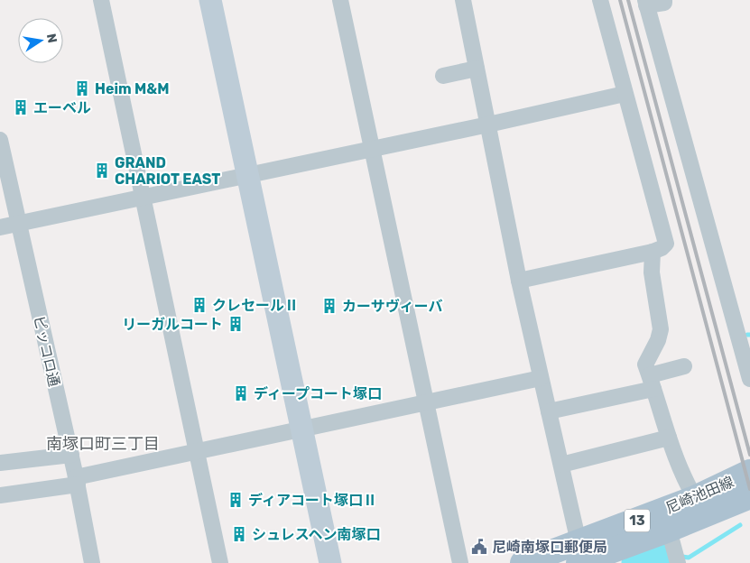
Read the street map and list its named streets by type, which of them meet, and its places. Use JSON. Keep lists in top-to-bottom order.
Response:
{
  "streets": {
    "main road": ["尼崎池田線", "13"],
    "street": ["ピッコロ通"]
  },
  "districts": ["南塚口町三丁目"],
  "places": {
    "building": [
      "Heim M&M",
      "エーベル",
      "GRAND CHARIOT EAST",
      "クレセールⅡ",
      "カーサヴィーバ",
      "リーガルコート",
      "ディープコート塚口",
      "ディアコート塚口Ⅱ",
      "シュレスヘン南塚口"
    ],
    "public building": ["尼崎南塚口郵便局"]
  },
  "north": "right"
}
